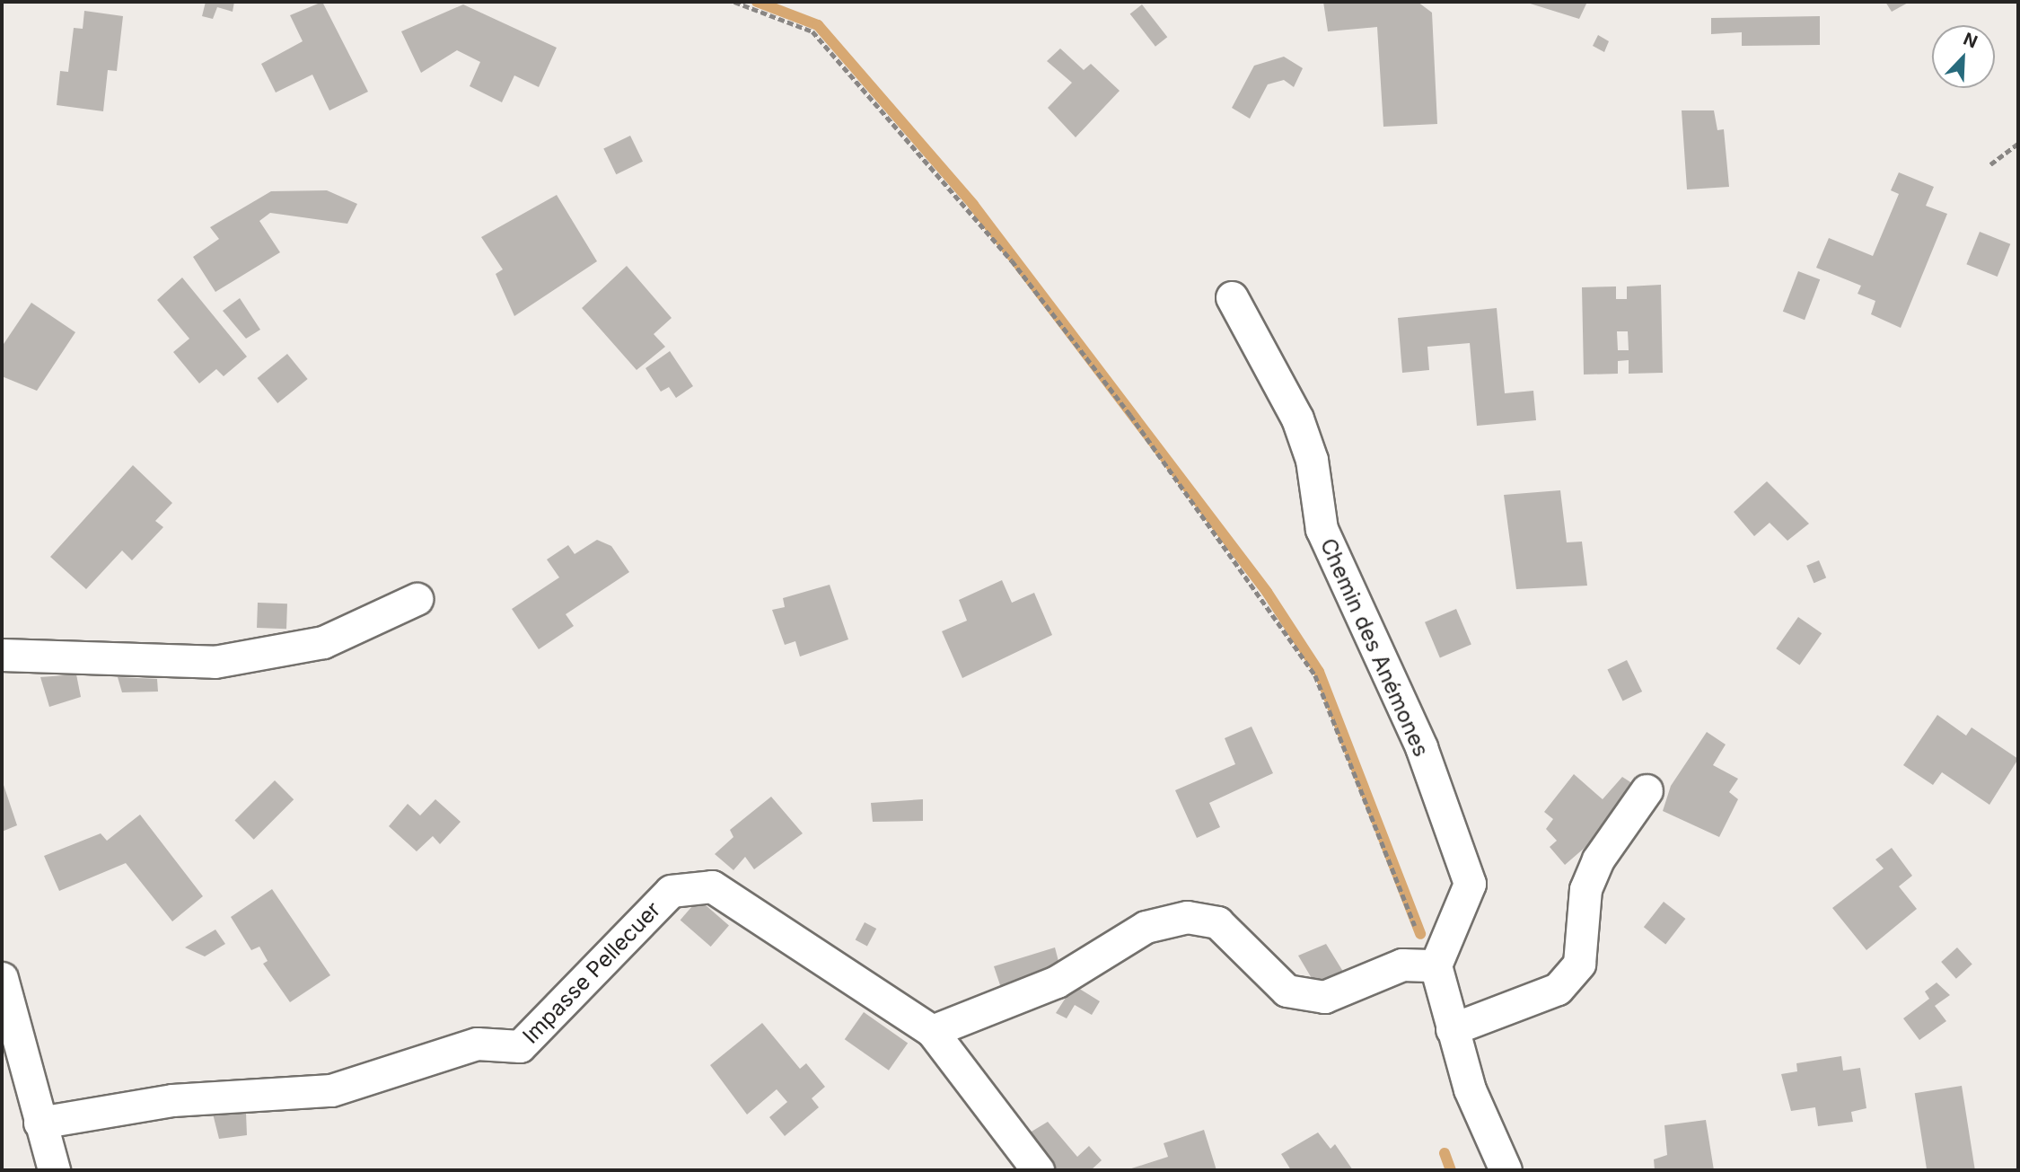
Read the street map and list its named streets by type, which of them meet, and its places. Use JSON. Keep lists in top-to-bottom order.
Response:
{
  "streets": {
    "street": ["Chemin des Anémones", "Impasse Pellecuer"]
  },
  "north": "top right"
}
